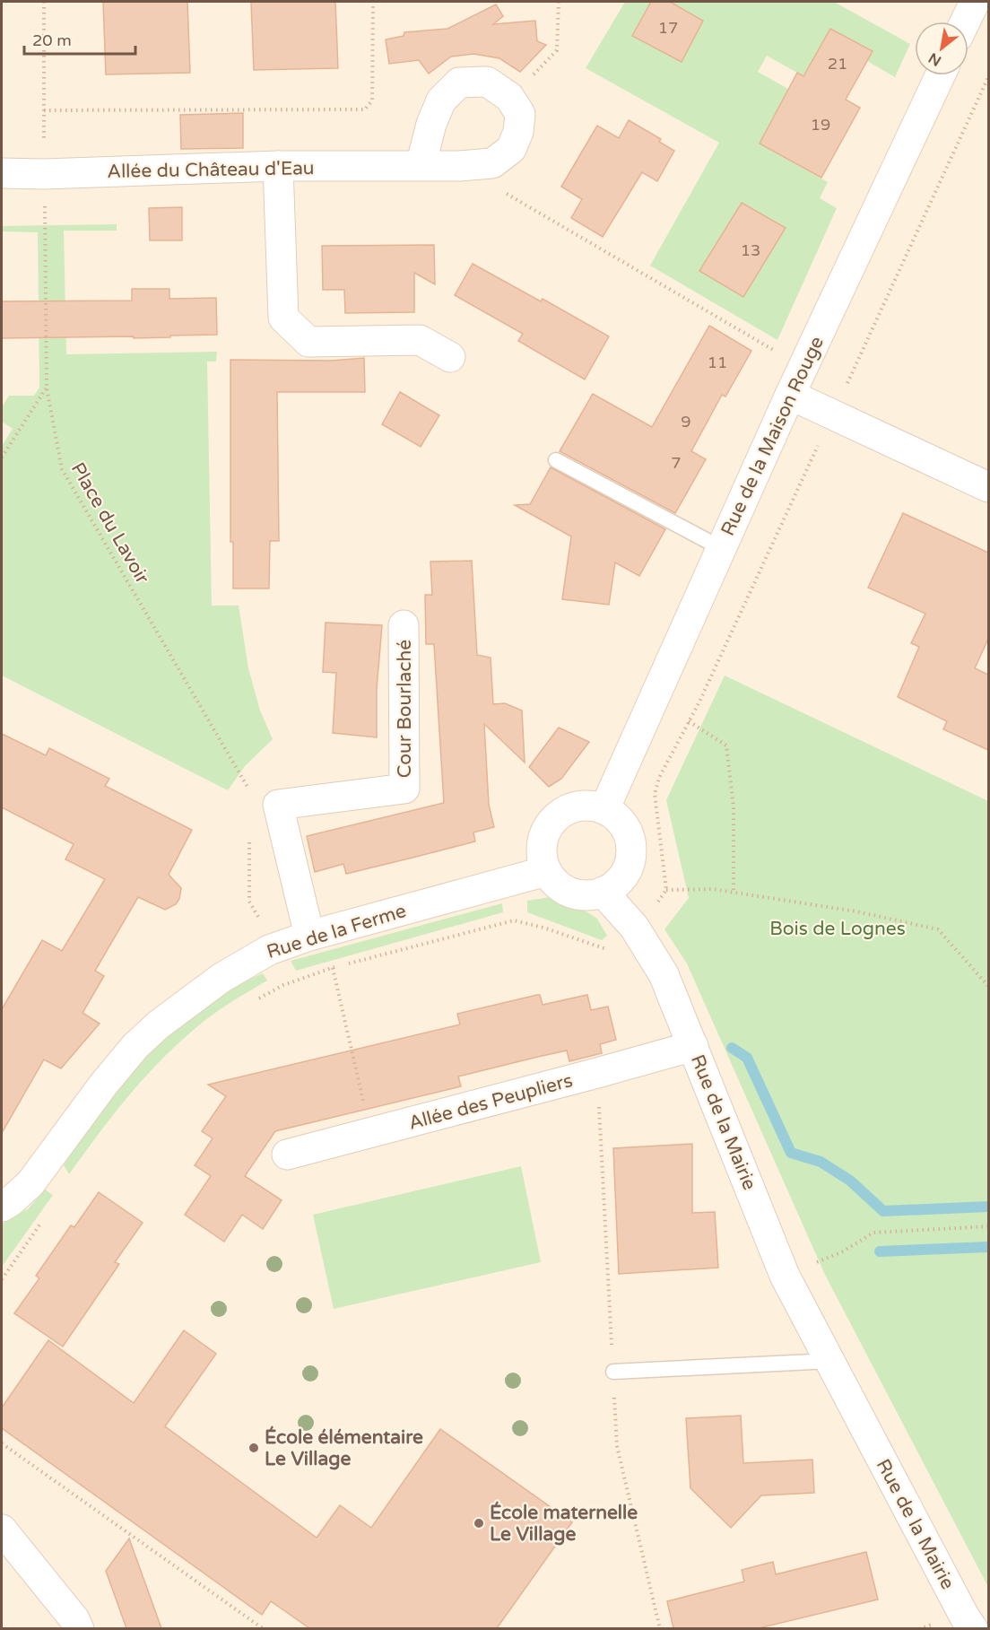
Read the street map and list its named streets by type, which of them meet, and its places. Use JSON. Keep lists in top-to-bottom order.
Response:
{
  "streets": {
    "street": [
      "Allée du Château d'Eau",
      "Rue de la Maison Rouge",
      "Cour Bourlaché",
      "Rue de la Ferme",
      "Allée des Peupliers",
      "Rue de la Mairie"
    ],
    "path": ["Place du Lavoir"]
  },
  "crossings": [
    ["Allée du Château d'Eau", "Place du Lavoir"],
    ["Rue de la Maison Rouge", "Rue de la Ferme"],
    ["Rue de la Maison Rouge", "Rue de la Mairie"],
    ["Cour Bourlaché", "Rue de la Ferme"],
    ["Rue de la Ferme", "Rue de la Mairie"],
    ["Allée des Peupliers", "Rue de la Mairie"]
  ],
  "parks": ["Bois de Lognes"],
  "places": ["École élémentaire Le Village", "École maternelle Le Village"],
  "house_numbers": [
    "17",
    "21",
    "19",
    "13",
    "11",
    "9",
    "7"
  ],
  "scale_bar": "20 m",
  "north": "bottom left"
}
